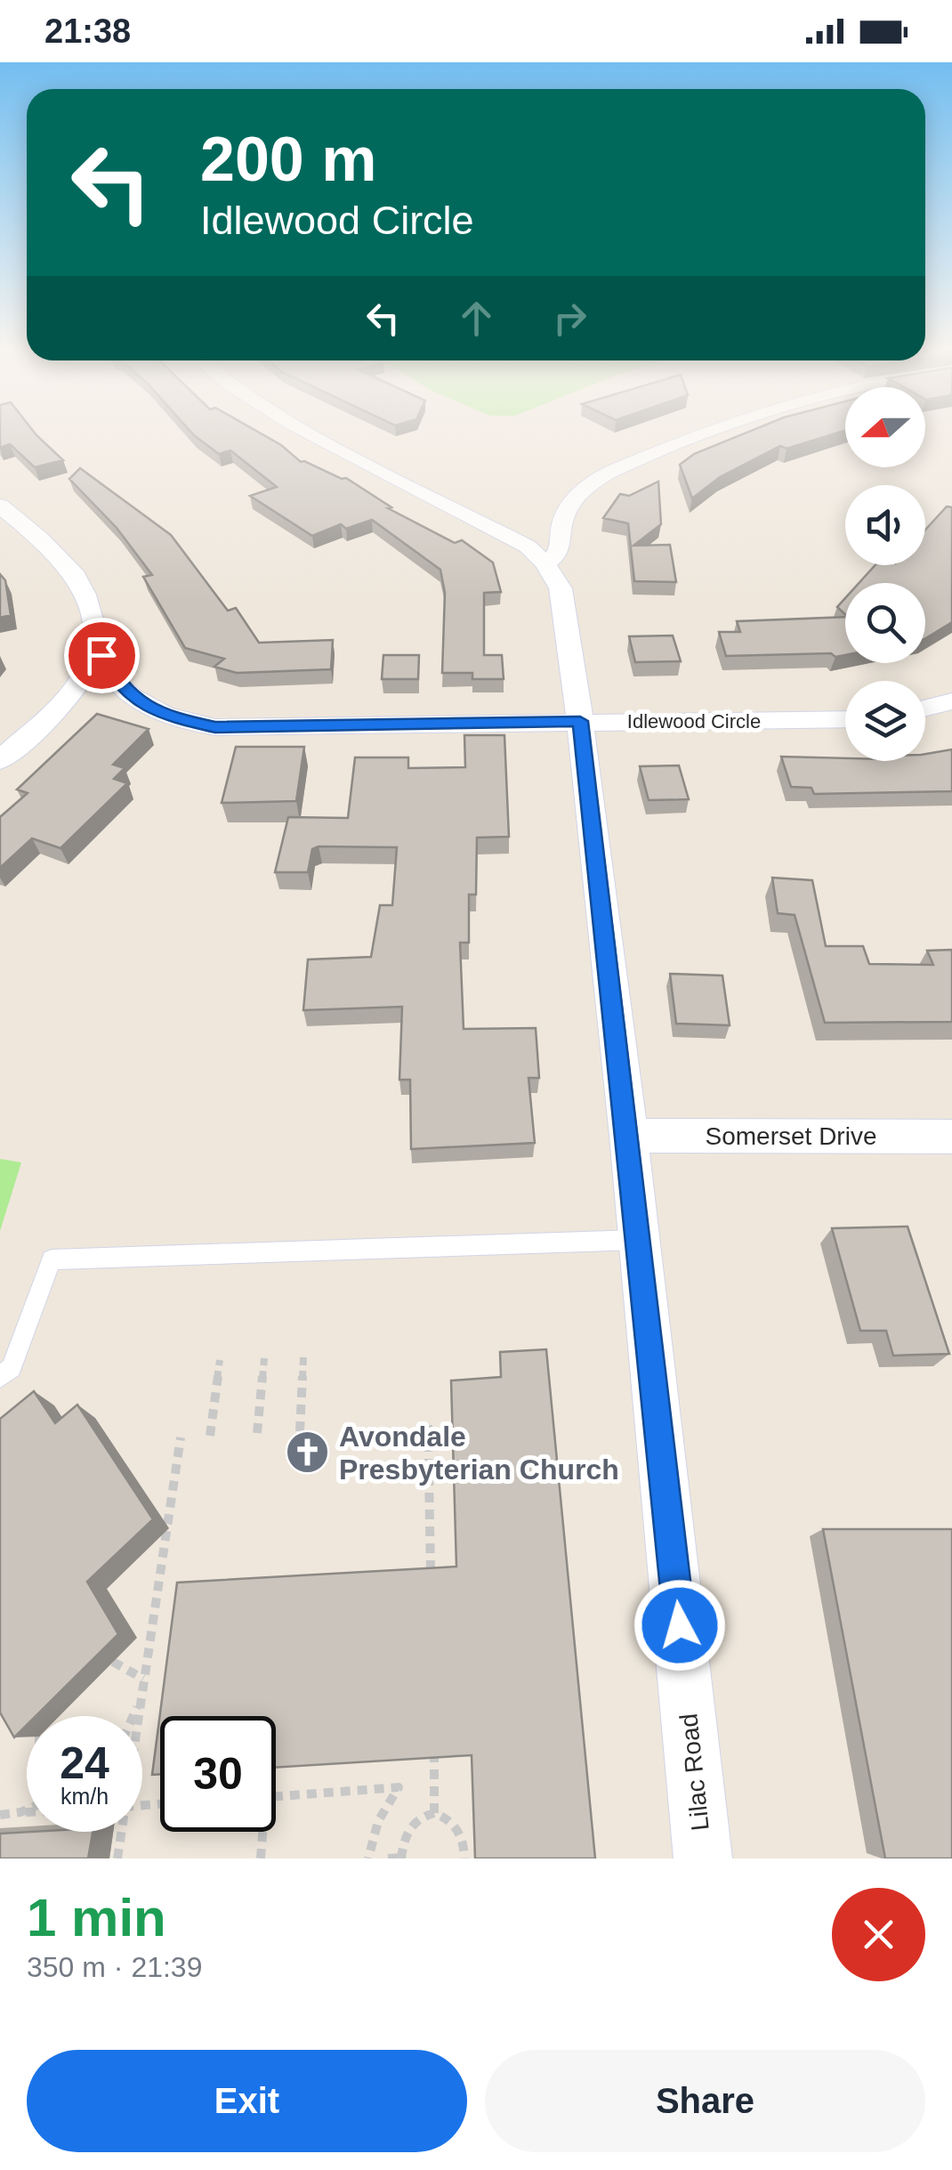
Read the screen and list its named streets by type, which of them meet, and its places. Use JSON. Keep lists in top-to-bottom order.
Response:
{
  "streets": {
    "street": ["Idlewood Circle", "Somerset Drive", "Lilac Road"]
  },
  "crossings": [
    ["Idlewood Circle", "Lilac Road"],
    ["Somerset Drive", "Lilac Road"]
  ],
  "places": {
    "church": ["Avondale Presbyterian Church"]
  },
  "north": "left",
  "page": {
    "status": "21:38",
    "turn": ["200 m", "Idlewood Circle"],
    "speed": "24 km/h",
    "limit": "30",
    "heading": ["1 min", "350 m · 21:39"],
    "buttons": ["Exit", "Share"]
  }
}
